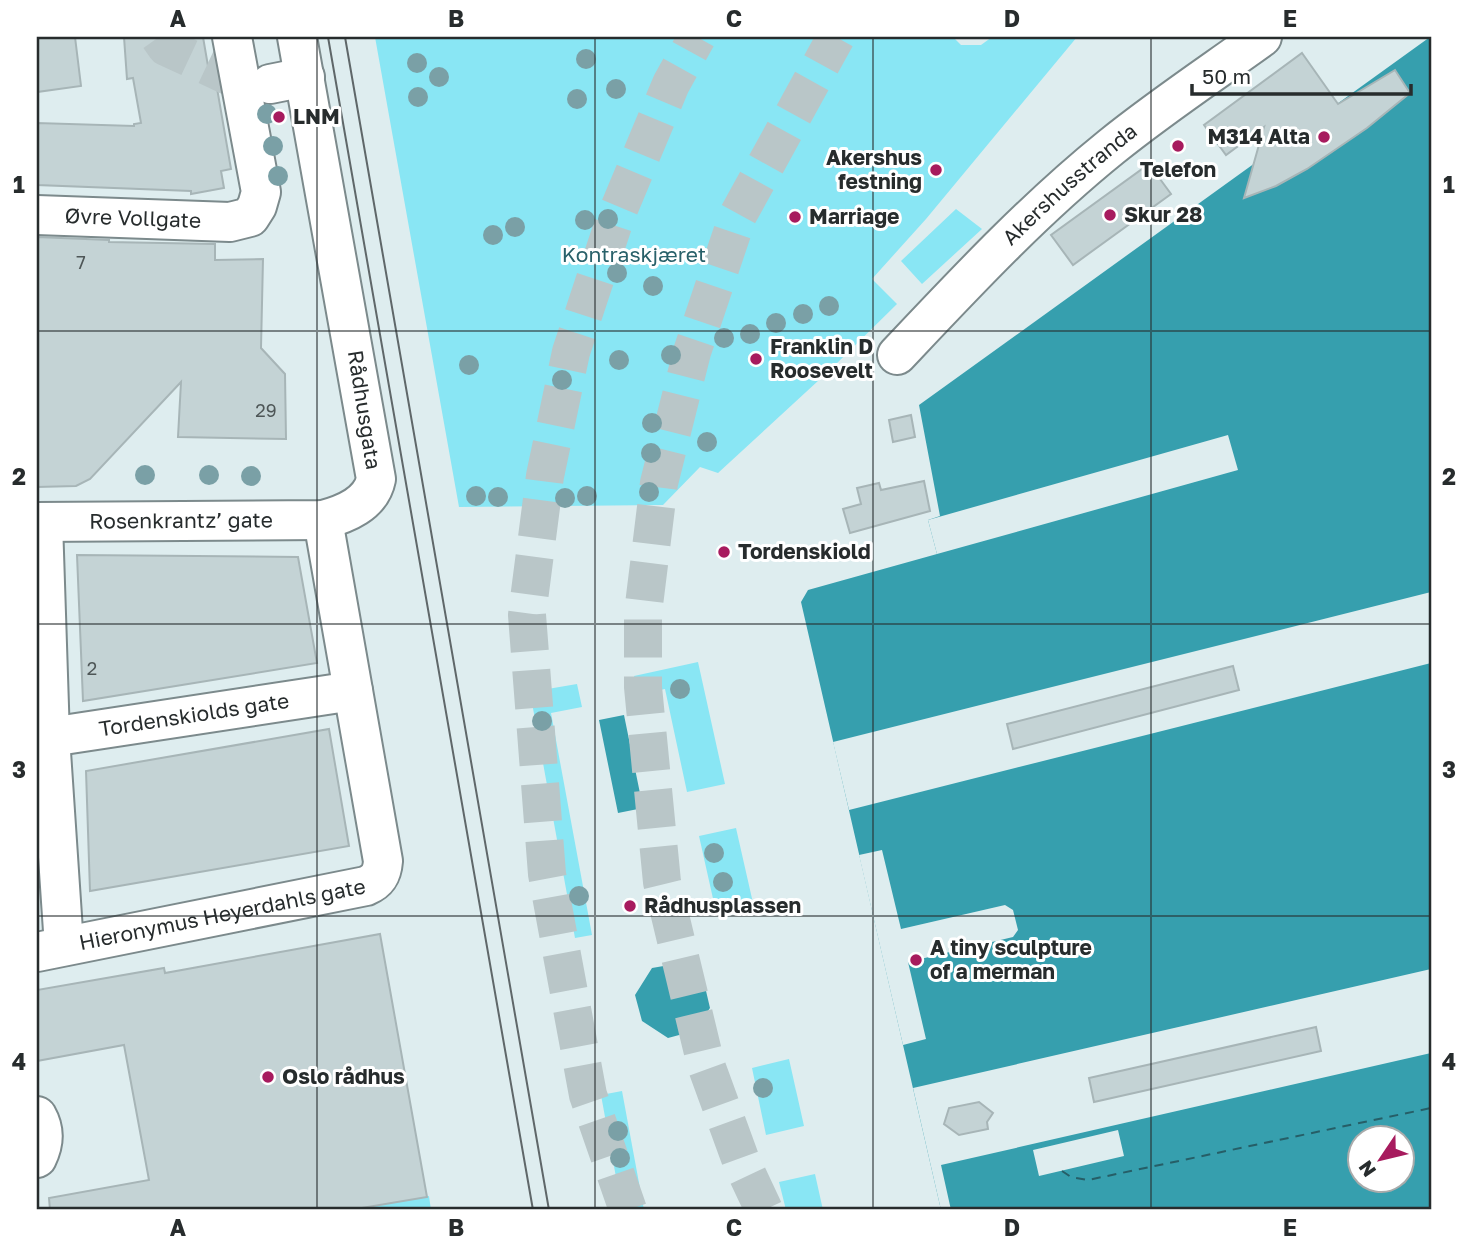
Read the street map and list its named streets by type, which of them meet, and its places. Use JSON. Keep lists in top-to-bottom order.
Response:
{
  "streets": {
    "street": [
      "Akershusstranda",
      "Øvre Vollgate",
      "Rådhusgata",
      "Rosenkrantz’ gate",
      "Tordenskiolds gate",
      "Hieronymus Heyerdahls gate"
    ]
  },
  "crossings": [
    ["Rådhusgata", "Rosenkrantz’ gate"],
    ["Tordenskiolds gate", "Hieronymus Heyerdahls gate"]
  ],
  "parks": ["Kontraskjæret"],
  "places": [
    "LNM",
    "M314 Alta",
    "Telefon",
    "Akershus festning",
    "Skur 28",
    "Marriage",
    "Franklin D Roosevelt",
    "Tordenskiold",
    "Rådhusplassen",
    "A tiny sculpture of a merman",
    "Oslo rådhus"
  ],
  "house_numbers": ["7", "29", "2"],
  "scale_bar": "50 m",
  "north": "bottom left",
  "grid": {
    "columns": [
      "A",
      "B",
      "C",
      "D",
      "E"
    ],
    "rows": [
      "1",
      "2",
      "3",
      "4"
    ]
  }
}
